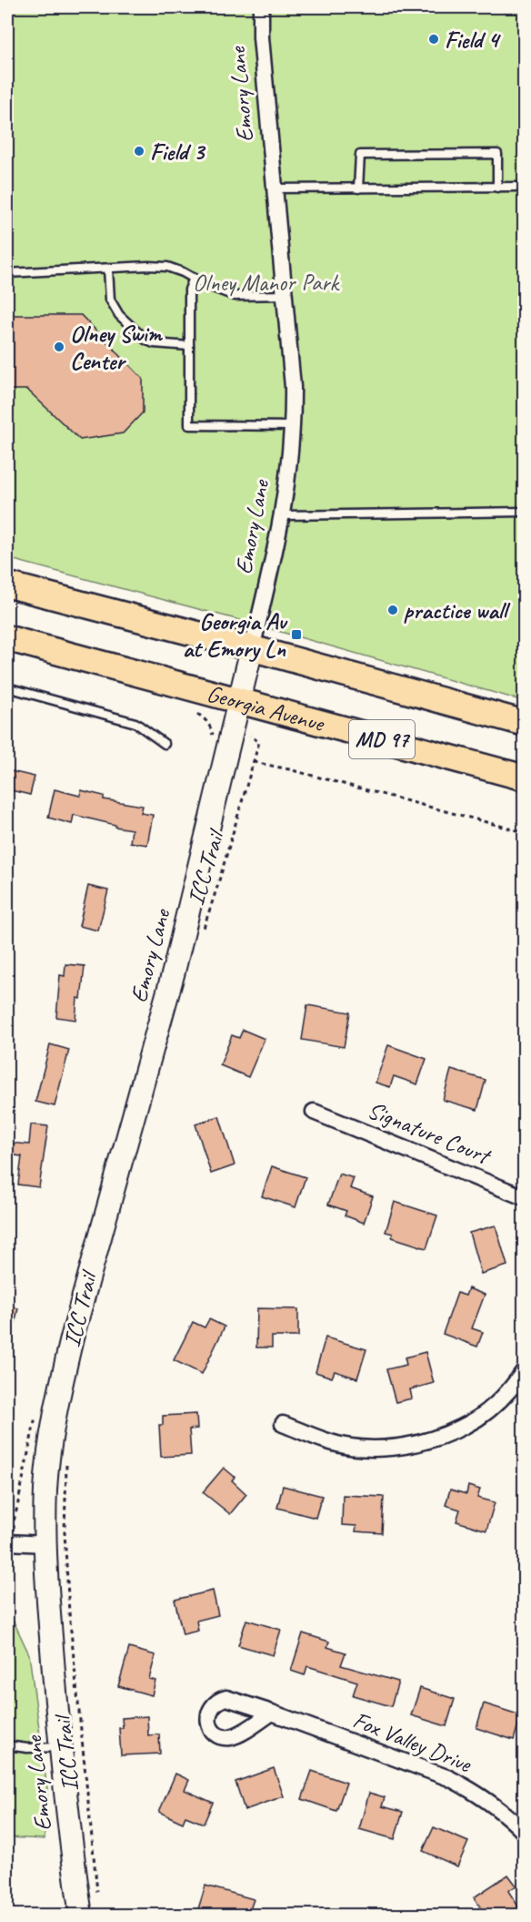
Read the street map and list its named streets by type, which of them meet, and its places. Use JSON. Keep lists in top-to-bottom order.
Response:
{
  "streets": {
    "main road": ["Georgia Avenue", "MD 97"],
    "street": ["Emory Lane", "Signature Court", "Fox Valley Drive"],
    "path": ["ICC Trail"]
  },
  "crossings": [
    ["Emory Lane", "Georgia Avenue"],
    ["Emory Lane", "MD 97"]
  ],
  "parks": ["Olney Manor Park"],
  "places": {
    "other": [
      "Field 4",
      "Field 3",
      "Olney Swim Center",
      "practice wall"
    ],
    "transit": ["Georgia Av at Emory Ln"]
  }
}
